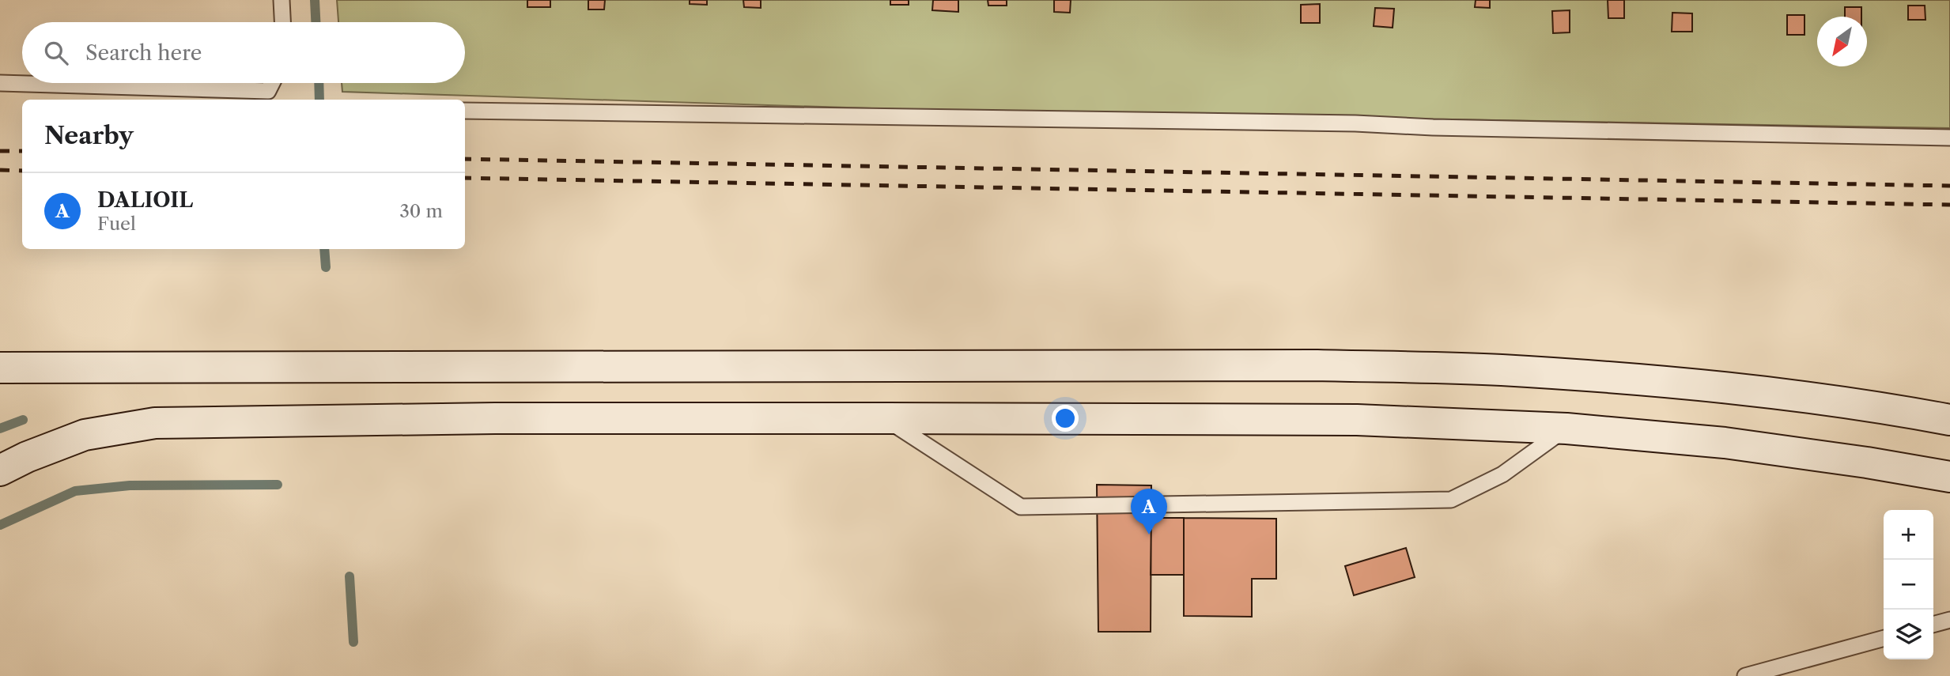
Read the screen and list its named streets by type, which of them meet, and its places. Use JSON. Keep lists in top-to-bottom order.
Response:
{
  "north": "bottom left",
  "page": {
    "search": "Search here",
    "heading": "Nearby",
    "list": [
      {
        "mark": "A",
        "name": "DALIOIL",
        "note": "Fuel",
        "value": "30 m"
      }
    ],
    "pins": "A",
    "map_buttons": ["+", "−"]
  }
}
